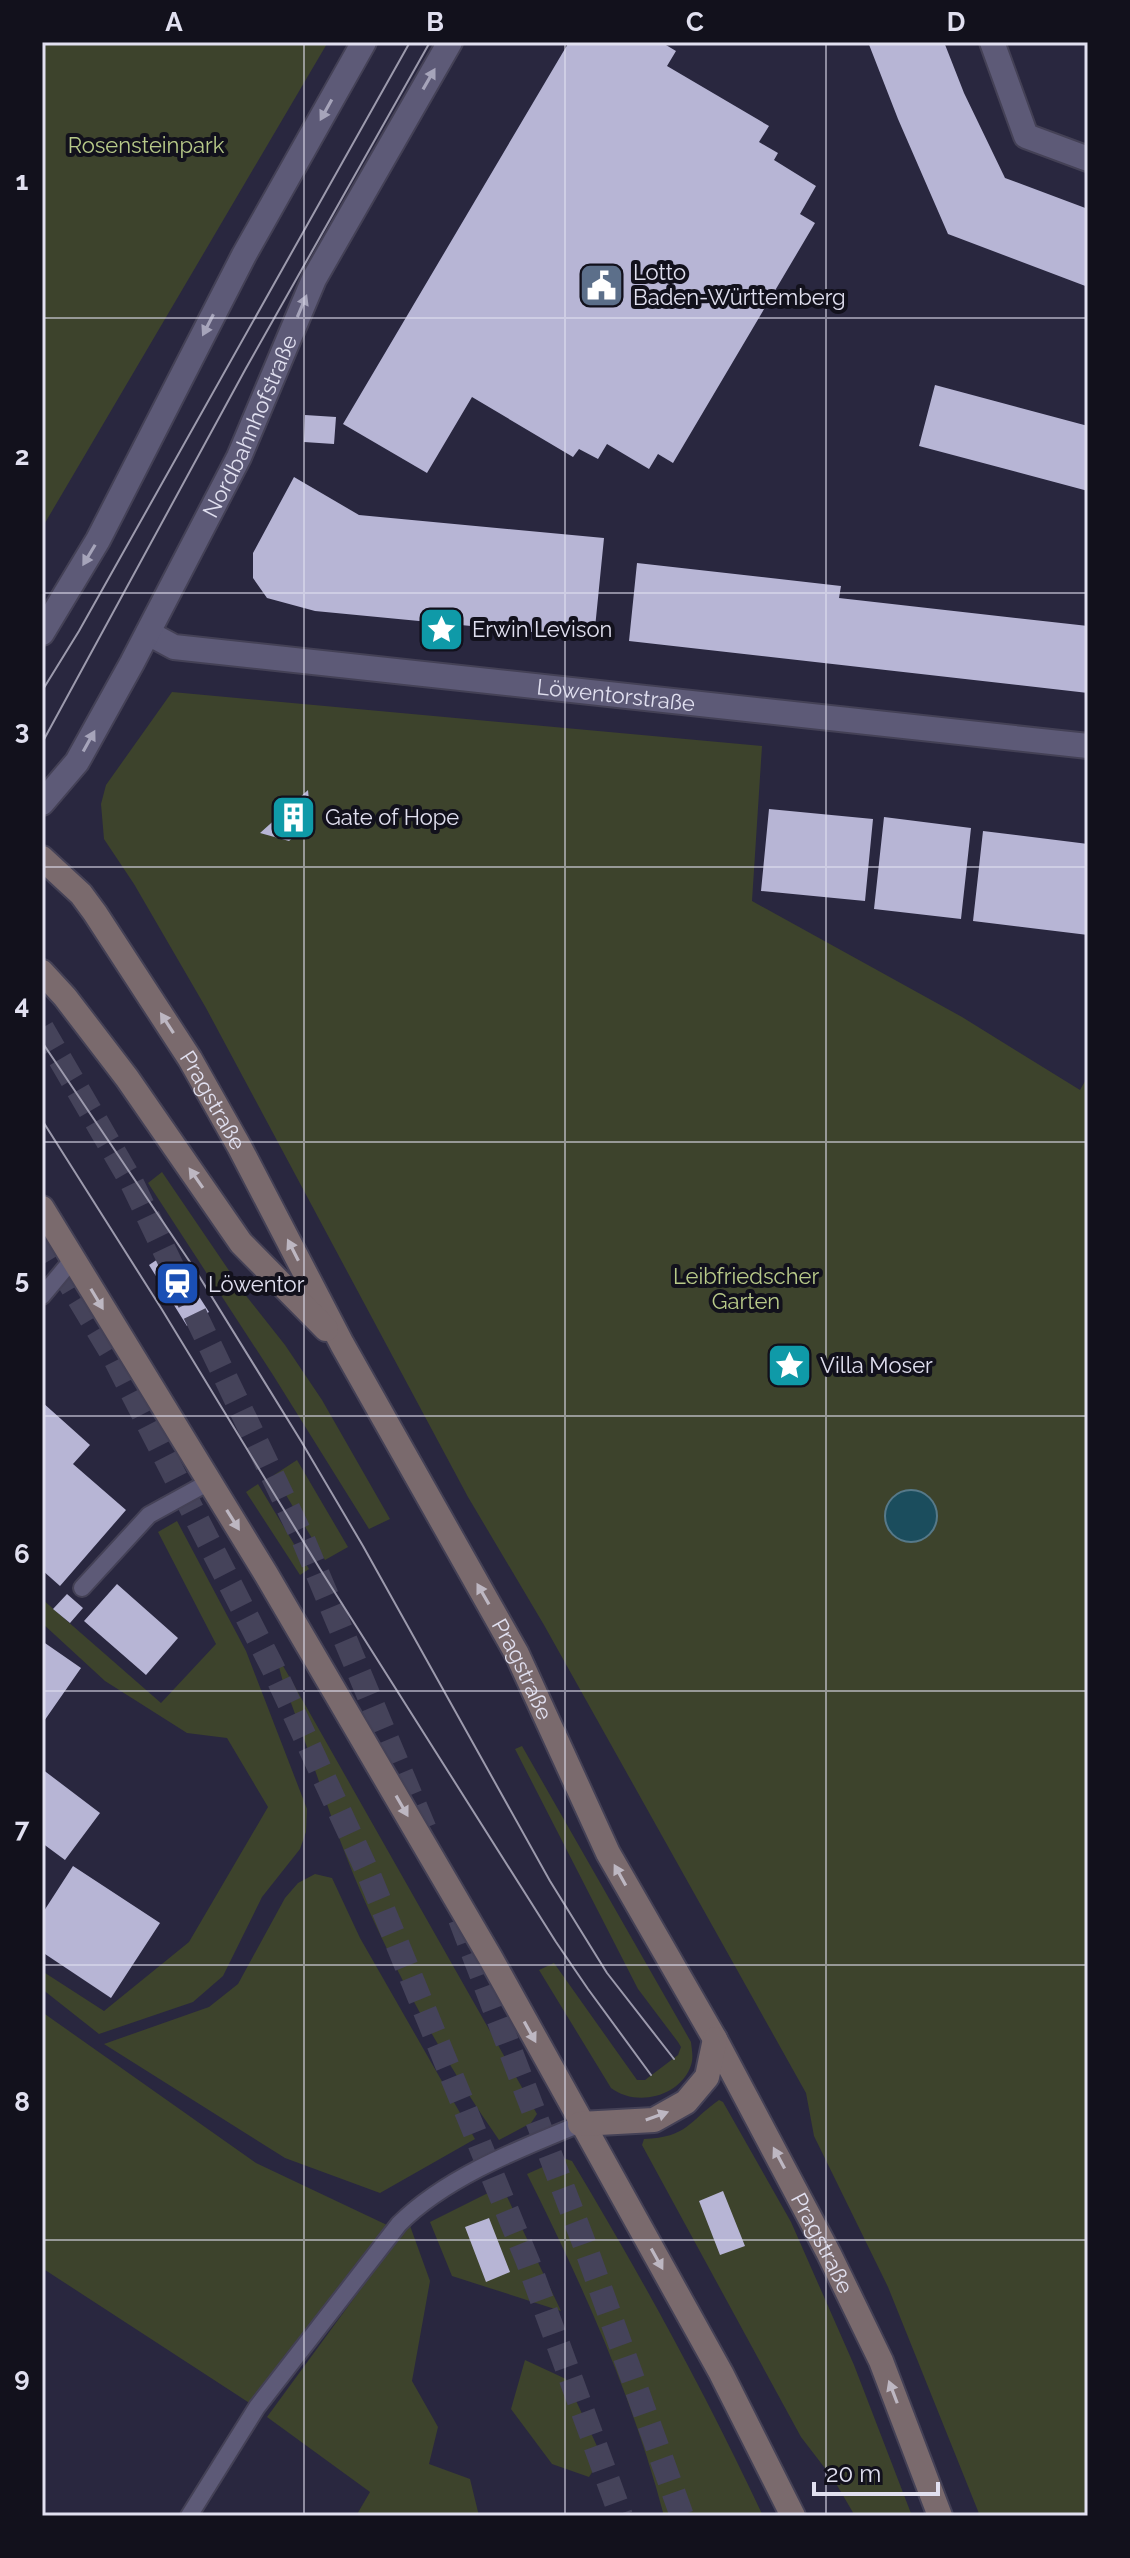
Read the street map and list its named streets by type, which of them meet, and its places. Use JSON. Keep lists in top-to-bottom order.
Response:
{
  "streets": {
    "main road": ["Pragstraße"],
    "street": ["Nordbahnhofstraße", "Löwentorstraße"]
  },
  "crossings": [
    ["Nordbahnhofstraße", "Löwentorstraße"]
  ],
  "parks": ["Rosensteinpark", "Leibfriedscher Garten"],
  "places": {
    "public building": ["Lotto Baden-Württemberg"],
    "place": ["Erwin Levison", "Villa Moser"],
    "building": ["Gate of Hope"],
    "station": ["Löwentor"]
  },
  "scale_bar": "20 m",
  "grid": {
    "columns": [
      "A",
      "B",
      "C",
      "D"
    ],
    "rows": [
      "1",
      "2",
      "3",
      "4",
      "5",
      "6",
      "7",
      "8",
      "9"
    ]
  }
}
